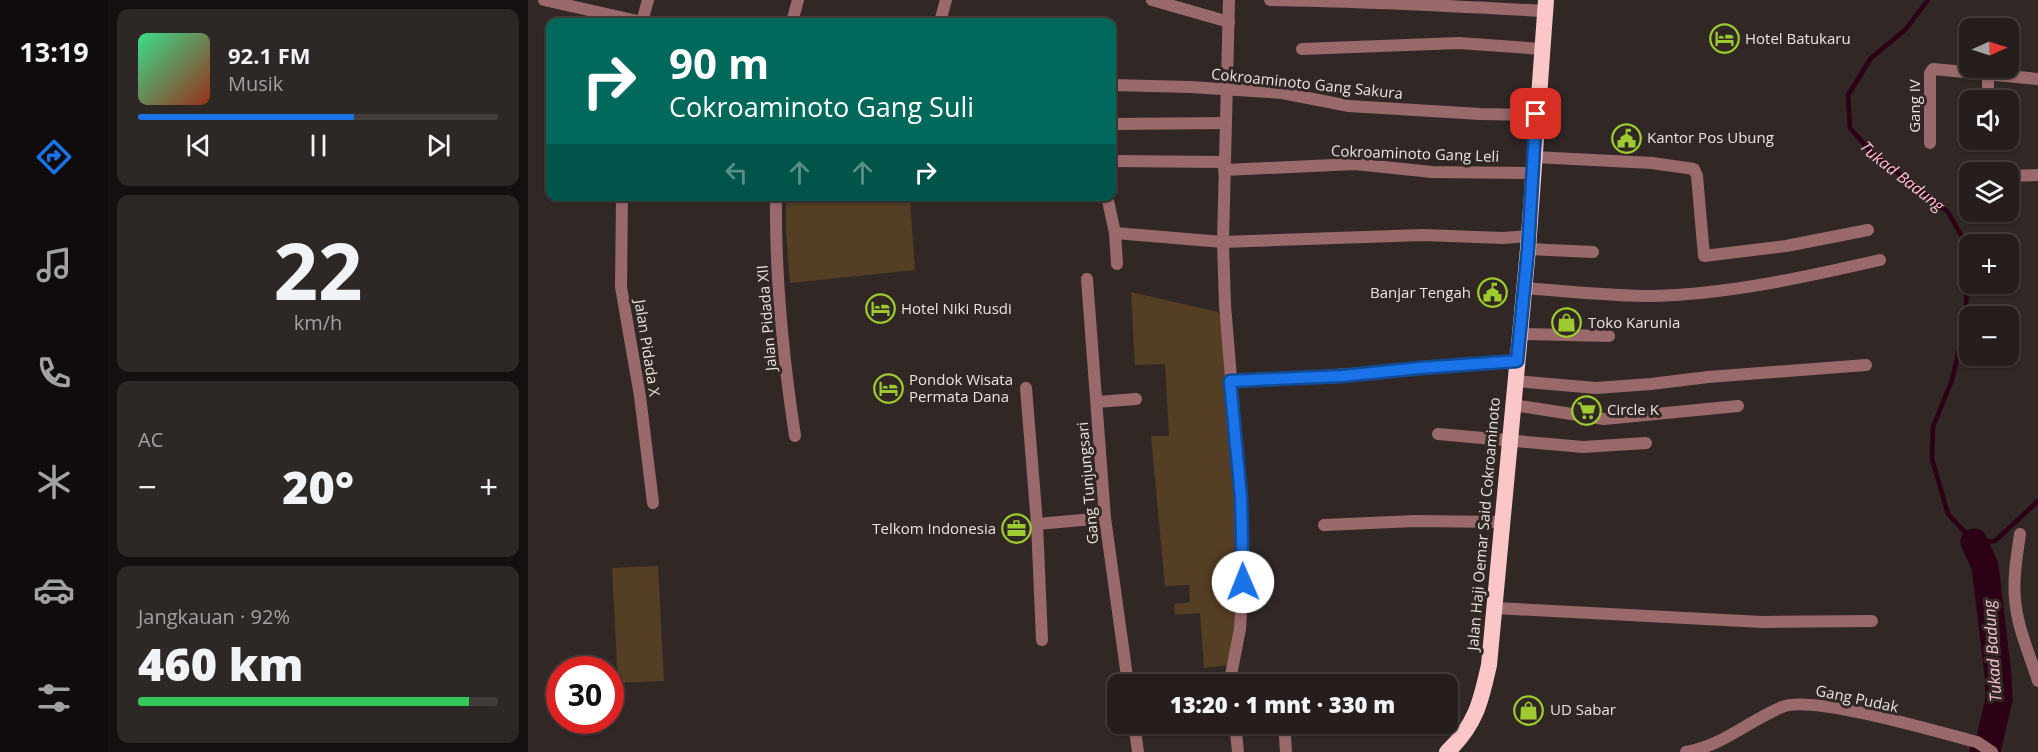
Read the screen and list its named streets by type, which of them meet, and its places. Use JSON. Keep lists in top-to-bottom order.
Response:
{
  "streets": {
    "highway": ["Jalan Haji Oemar Said Cokroaminoto"],
    "street": [
      "Cokroaminoto Gang Sakura",
      "Gang IV",
      "Cokroaminoto Gang Leli",
      "Jalan Pidada XII",
      "Jalan Pidada X",
      "Gang Tunjungsari",
      "Gang Pudak"
    ]
  },
  "crossings": [
    ["Cokroaminoto Gang Sakura", "Jalan Haji Oemar Said Cokroaminoto"],
    ["Cokroaminoto Gang Leli", "Jalan Haji Oemar Said Cokroaminoto"]
  ],
  "water": ["Tukad Badung"],
  "places": {
    "hotel": ["Hotel Batukaru", "Hotel Niki Rusdi", "Pondok Wisata Permata Dana"],
    "public building": ["Kantor Pos Ubung", "Banjar Tengah"],
    "shop": ["Toko Karunia", "UD Sabar"],
    "supermarket": ["Circle K"],
    "office": ["Telkom Indonesia"]
  },
  "north": "right",
  "page": {
    "tabs": "13:19",
    "map_buttons": ["+", "−"],
    "turn": ["90 m", "Cokroaminoto Gang Suli"],
    "song": ["92.1 FM", "Musik"],
    "tile": [
      ["22", "km/h"],
      "AC",
      ["Jangkauan · 92%", "460 km"]
    ],
    "heat": ["−", "20°", "+"],
    "limit": "30",
    "trip": "13:20 · 1 mnt · 330 m"
  }
}
